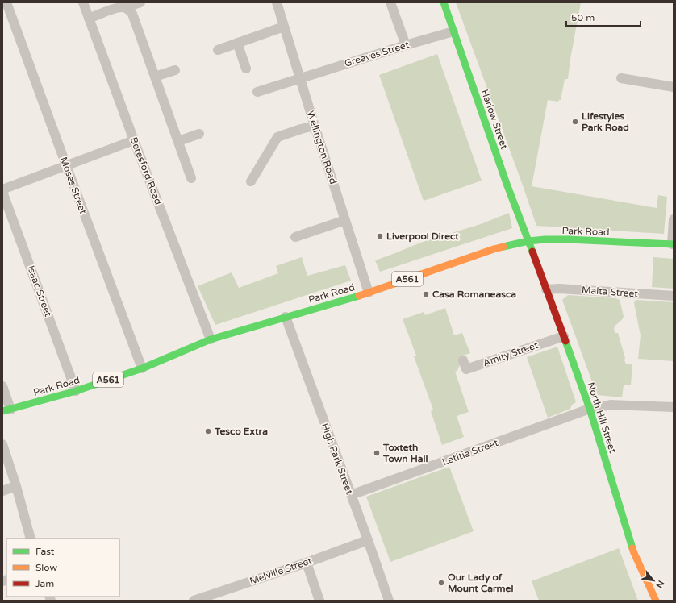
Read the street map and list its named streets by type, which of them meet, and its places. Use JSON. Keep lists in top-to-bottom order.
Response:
{
  "streets": {
    "main road": [
      "Harlow Street",
      "Park Road",
      "A561",
      "North Hill Street"
    ],
    "street": [
      "Greaves Street",
      "Wellington Road",
      "Beresford Road",
      "Moses Street",
      "Isaac Street",
      "Malta Street",
      "Amity Street",
      "Letitia Street",
      "High Park Street",
      "Melville Street"
    ]
  },
  "crossings": [
    ["Greaves Street", "Harlow Street"],
    ["Greaves Street", "Wellington Road"],
    ["Harlow Street", "Park Road"],
    ["Harlow Street", "North Hill Street"],
    ["Wellington Road", "Park Road"],
    ["Beresford Road", "Park Road"],
    ["Moses Street", "Park Road"],
    ["Park Road", "Isaac Street"],
    ["Park Road", "North Hill Street"],
    ["Park Road", "High Park Street"],
    ["Malta Street", "North Hill Street"],
    ["Amity Street", "North Hill Street"],
    ["North Hill Street", "Letitia Street"],
    ["Letitia Street", "High Park Street"],
    ["High Park Street", "Melville Street"]
  ],
  "places": [
    "Lifestyles Park Road",
    "Liverpool Direct",
    "Casa Romaneasca",
    "Tesco Extra",
    "Toxteth Town Hall",
    "Our Lady of Mount Carmel"
  ],
  "legend": ["Fast", "Slow", "Jam"],
  "scale_bar": "50 m",
  "north": "bottom right"
}
